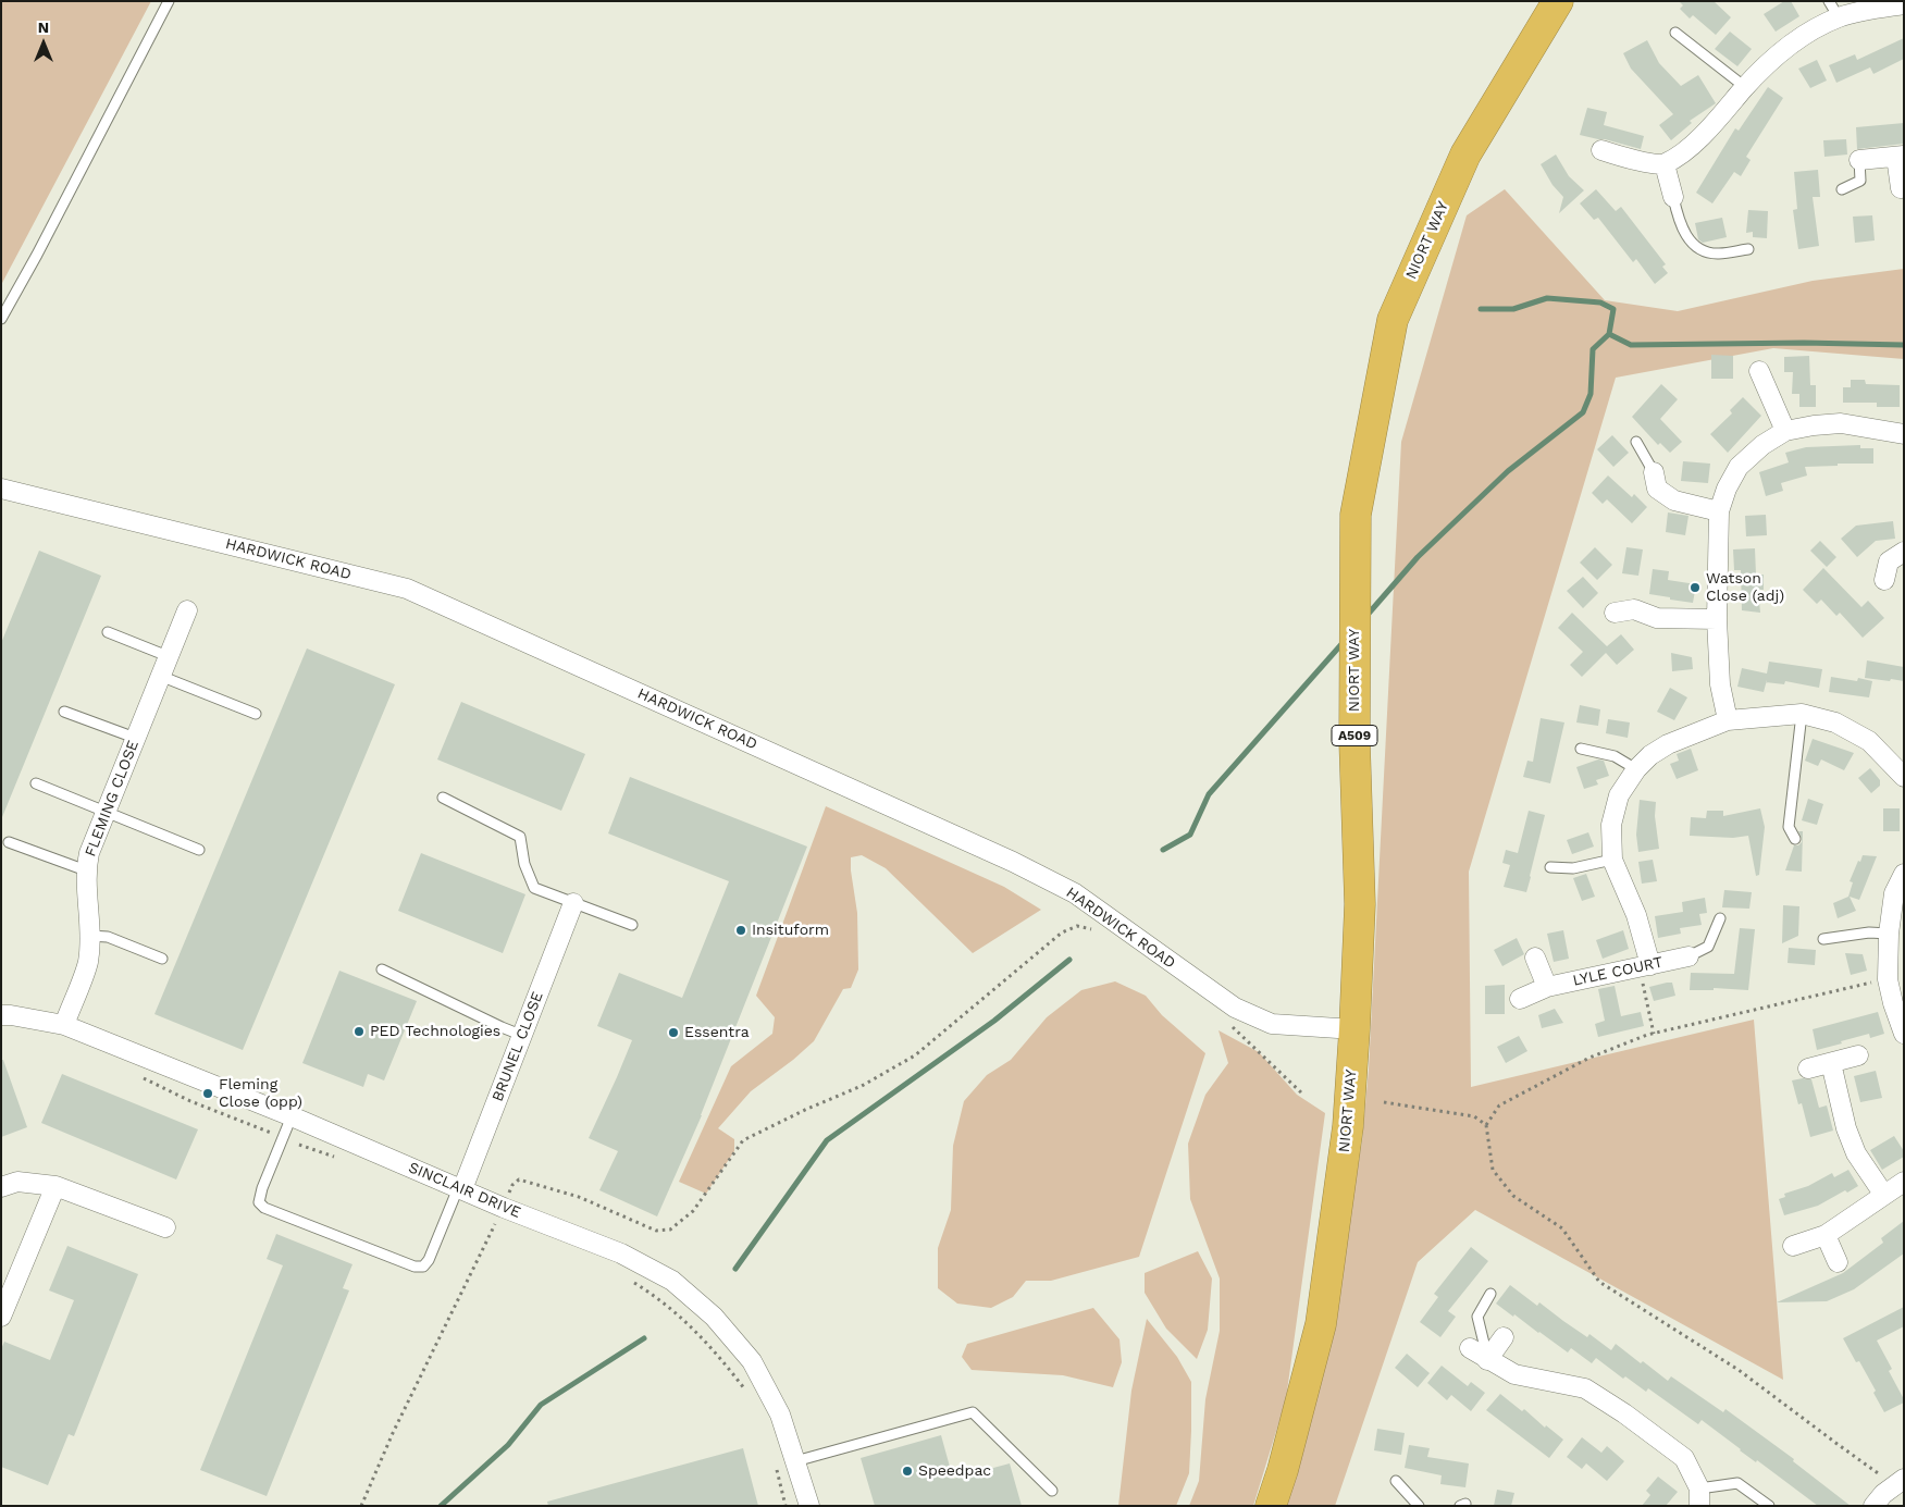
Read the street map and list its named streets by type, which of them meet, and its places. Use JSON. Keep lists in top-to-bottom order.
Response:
{
  "streets": {
    "highway": ["NIORT WAY", "A509"],
    "street": [
      "HARDWICK ROAD",
      "FLEMING CLOSE",
      "LYLE COURT",
      "BRUNEL CLOSE",
      "SINCLAIR DRIVE"
    ]
  },
  "crossings": [
    ["NIORT WAY", "HARDWICK ROAD"],
    ["FLEMING CLOSE", "SINCLAIR DRIVE"],
    ["BRUNEL CLOSE", "SINCLAIR DRIVE"]
  ],
  "places": [
    "Watson Close (adj)",
    "Insituform",
    "PED Technologies",
    "Essentra",
    "Fleming Close (opp)",
    "Speedpac"
  ],
  "north": "top"
}
